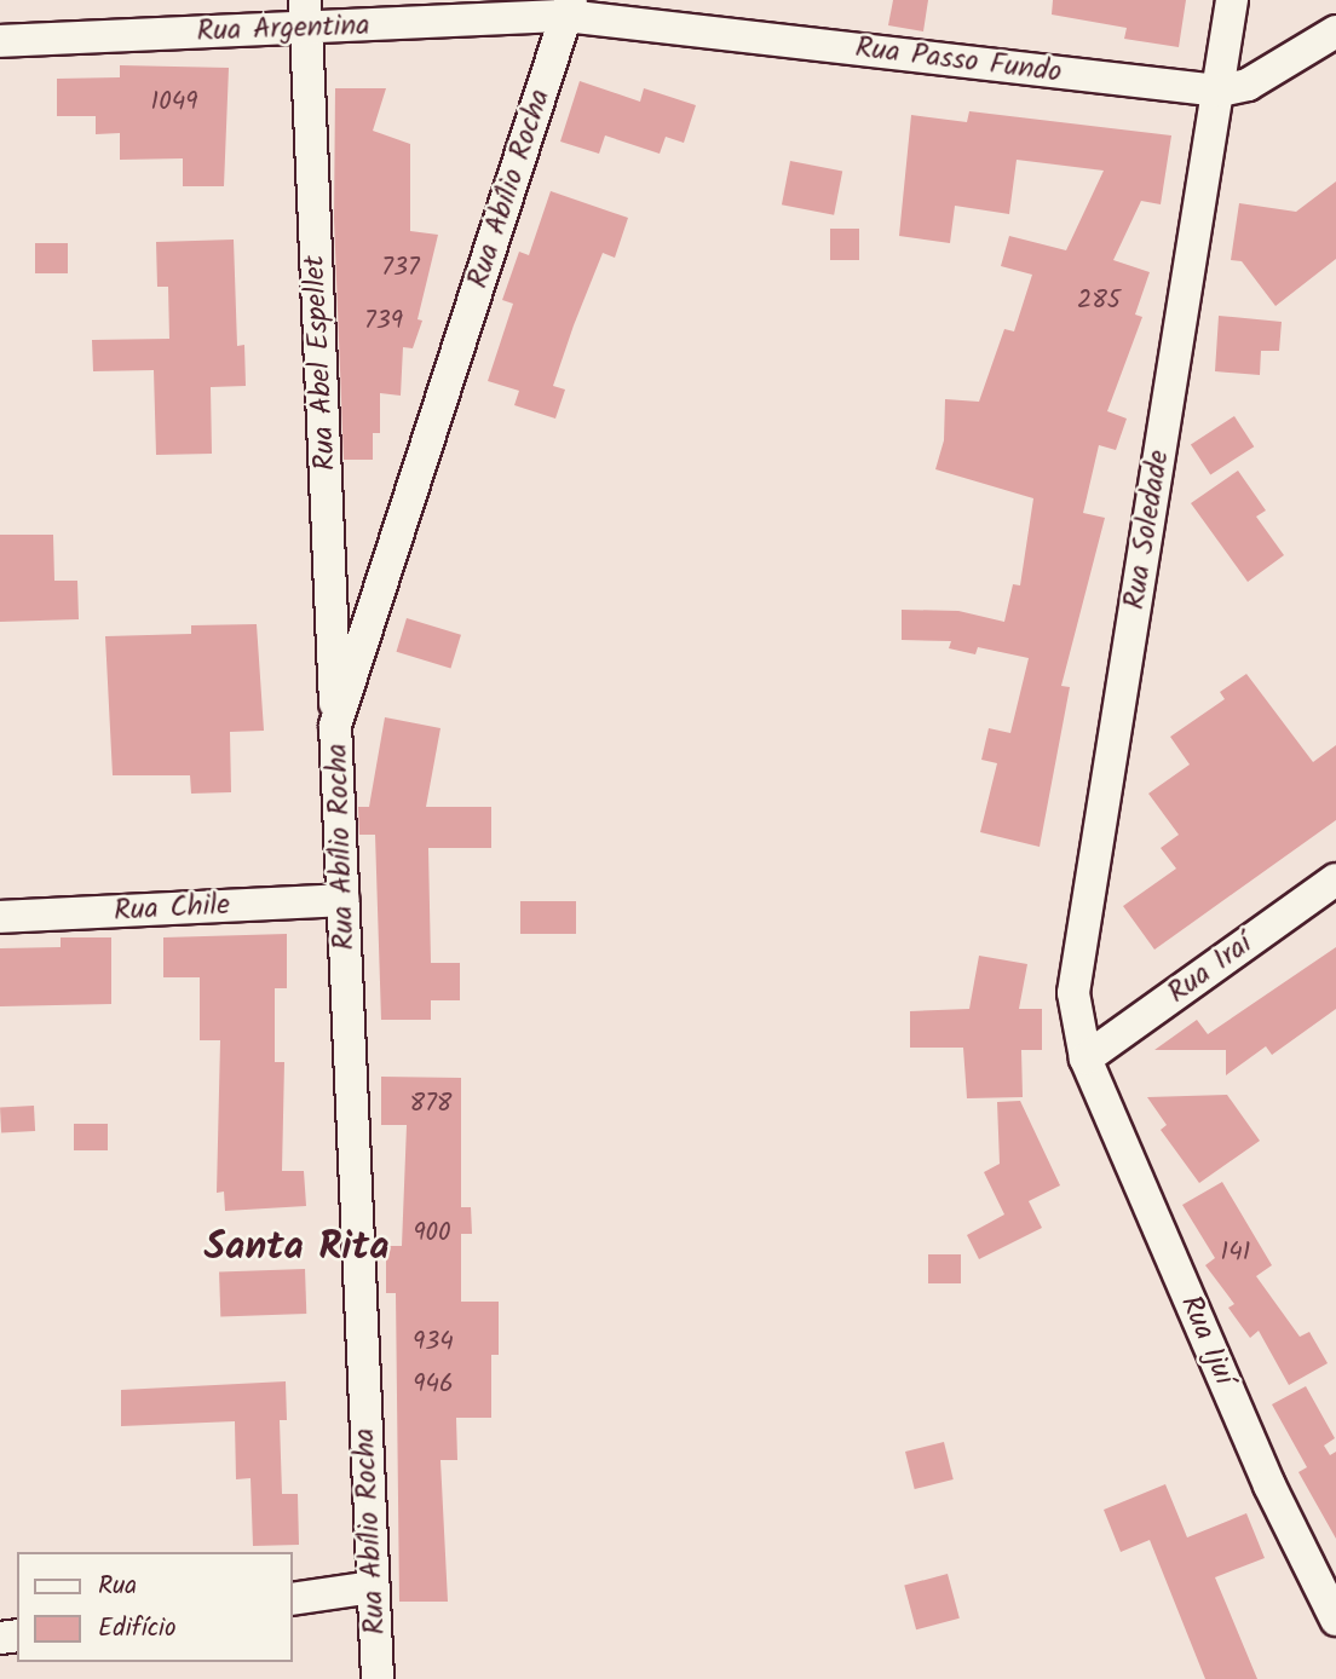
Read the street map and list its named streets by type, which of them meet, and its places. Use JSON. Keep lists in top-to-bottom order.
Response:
{
  "streets": {
    "street": [
      "Rua Argentina",
      "Rua Passo Fundo",
      "Rua Abílio Rocha",
      "Rua Abel Espellet",
      "Rua Soledade",
      "Rua Chile",
      "Rua Iraí",
      "Rua Ijuí"
    ]
  },
  "crossings": [
    ["Rua Argentina", "Rua Passo Fundo"],
    ["Rua Argentina", "Rua Abílio Rocha"],
    ["Rua Argentina", "Rua Abel Espellet"],
    ["Rua Passo Fundo", "Rua Abílio Rocha"],
    ["Rua Passo Fundo", "Rua Soledade"],
    ["Rua Abílio Rocha", "Rua Abel Espellet"],
    ["Rua Abílio Rocha", "Rua Chile"],
    ["Rua Soledade", "Rua Iraí"],
    ["Rua Soledade", "Rua Ijuí"],
    ["Rua Iraí", "Rua Ijuí"]
  ],
  "districts": ["Santa Rita"],
  "house_numbers": [
    "1049",
    "737",
    "285",
    "739",
    "878",
    "900",
    "141",
    "934",
    "946"
  ],
  "legend": ["Rua", "Edifício"]
}
